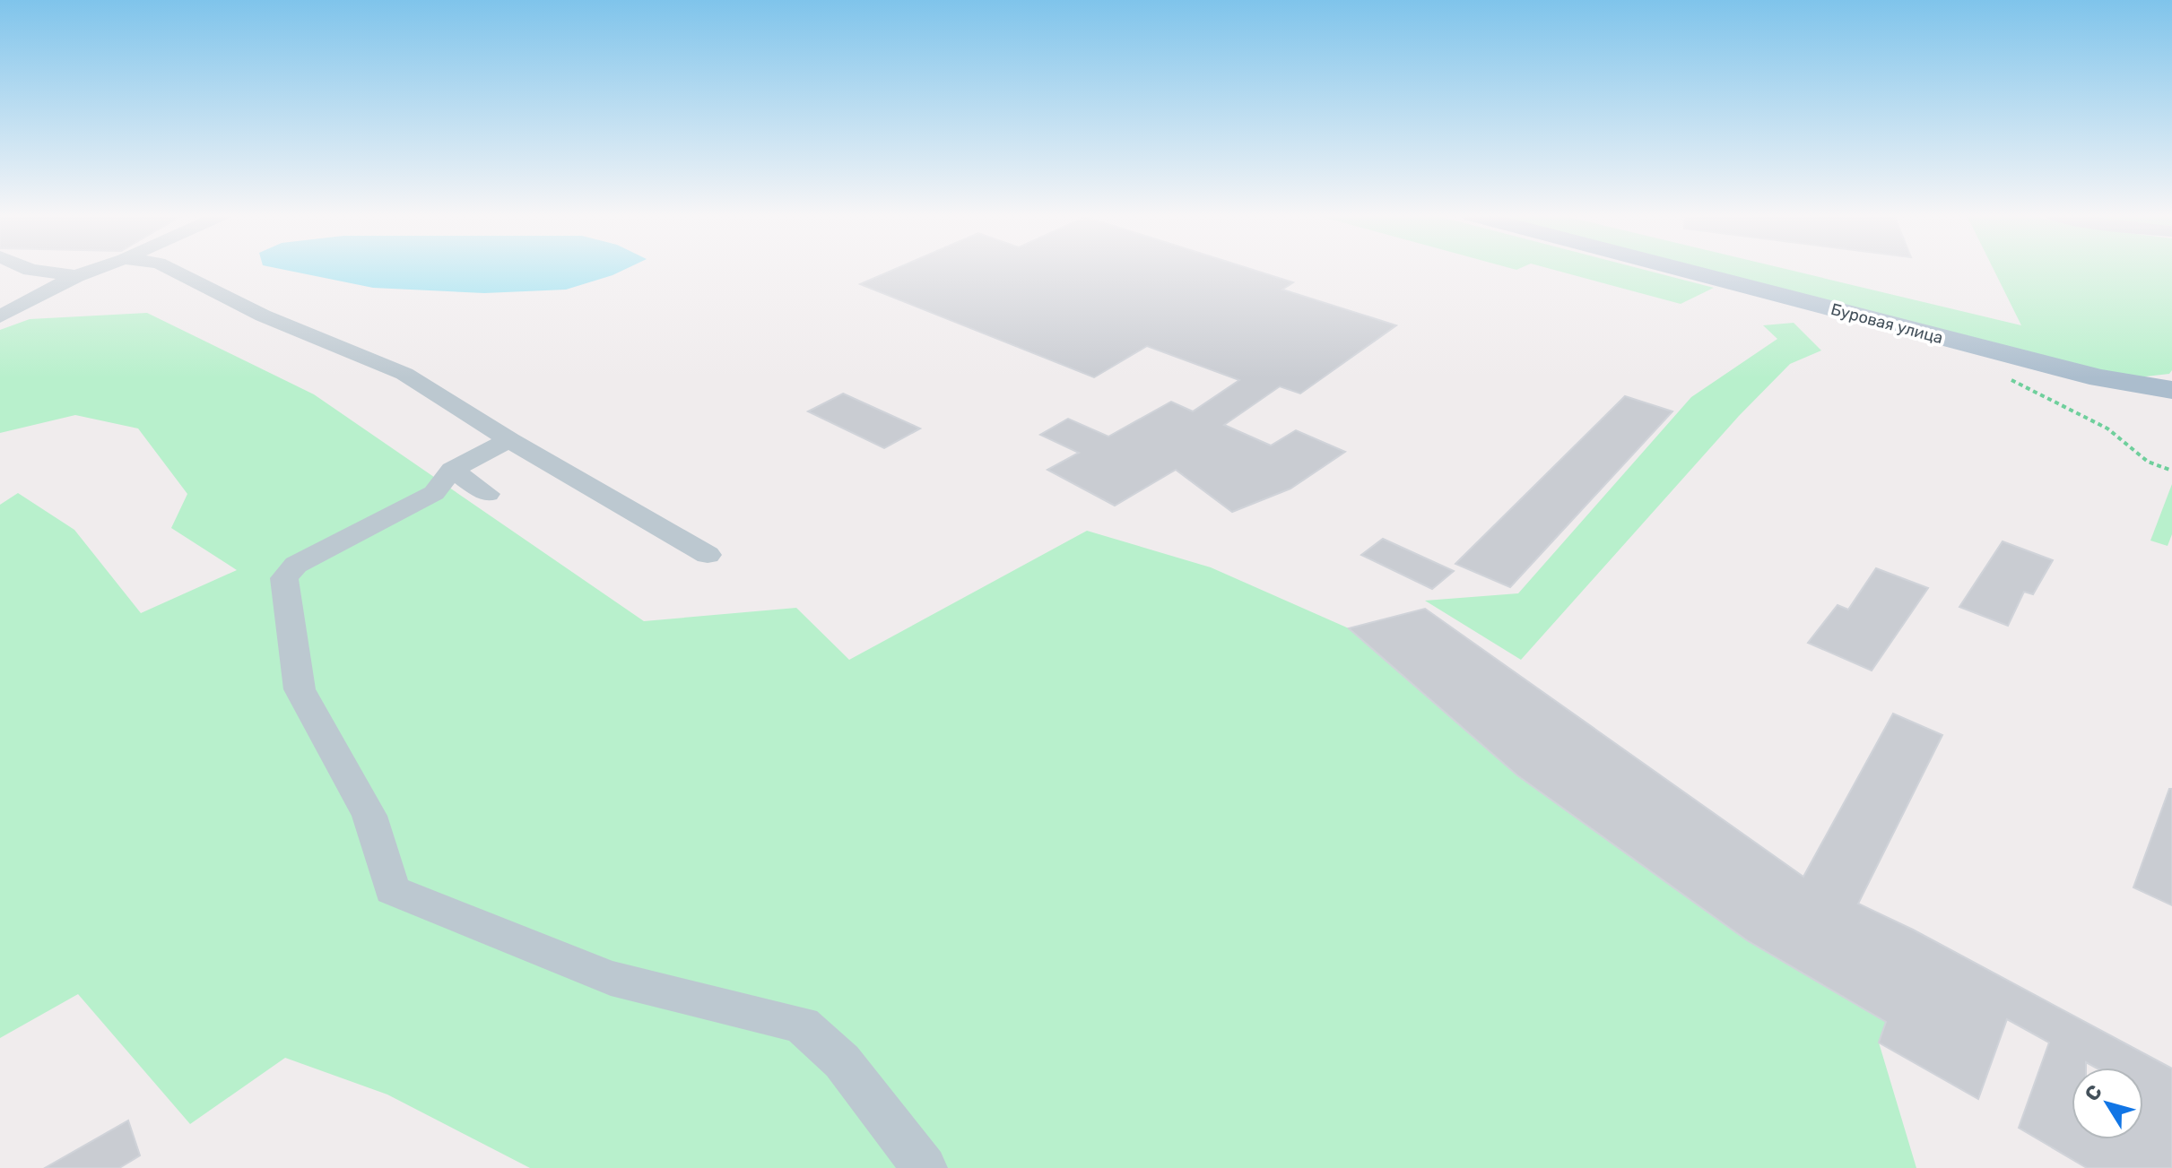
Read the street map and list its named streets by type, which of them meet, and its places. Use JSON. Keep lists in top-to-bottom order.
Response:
{
  "streets": {
    "main road": ["Буровая улица"]
  },
  "north": "top left"
}
